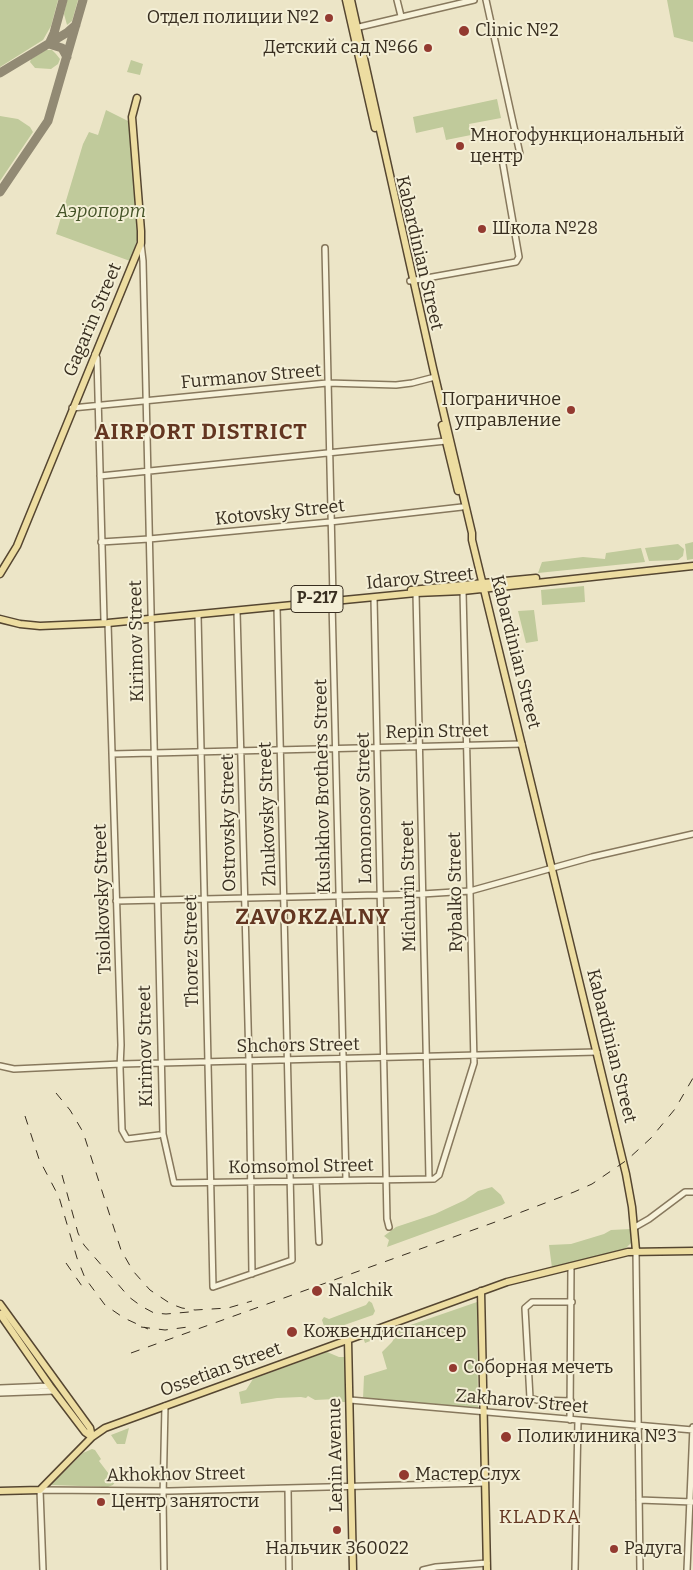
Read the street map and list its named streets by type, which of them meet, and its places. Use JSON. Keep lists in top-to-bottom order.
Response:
{
  "streets": {
    "main road": [
      "Kabardinian Street",
      "Gagarin Street",
      "Idarov Street",
      "Р-217",
      "Kirimov Street",
      "Ossetian Street",
      "Lenin Avenue",
      "Akhokhov Street"
    ],
    "street": [
      "Furmanov Street",
      "Kotovsky Street",
      "Repin Street",
      "Kushkhov Brothers Street",
      "Lomonosov Street",
      "Zhukovsky Street",
      "Ostrovsky Street",
      "Michurin Street",
      "Rybalko Street",
      "Tsiolkovsky Street",
      "Thorez Street",
      "Shchors Street",
      "Komsomol Street",
      "Zakharov Street"
    ]
  },
  "crossings": [
    ["Kabardinian Street", "Furmanov Street"],
    ["Kabardinian Street", "Kotovsky Street"],
    ["Kabardinian Street", "Idarov Street"],
    ["Kabardinian Street", "Repin Street"],
    ["Kabardinian Street", "Shchors Street"],
    ["Kabardinian Street", "Ossetian Street"],
    ["Kabardinian Street", "Zakharov Street"],
    ["Gagarin Street", "Furmanov Street"],
    ["Gagarin Street", "Kirimov Street"],
    ["Gagarin Street", "Tsiolkovsky Street"],
    ["Furmanov Street", "Kirimov Street"],
    ["Furmanov Street", "Kushkhov Brothers Street"],
    ["Furmanov Street", "Tsiolkovsky Street"],
    ["Kotovsky Street", "Kirimov Street"],
    ["Kotovsky Street", "Kushkhov Brothers Street"],
    ["Kotovsky Street", "Tsiolkovsky Street"],
    ["Idarov Street", "Kirimov Street"],
    ["Idarov Street", "Kushkhov Brothers Street"],
    ["Idarov Street", "Lomonosov Street"],
    ["Idarov Street", "Zhukovsky Street"],
    ["Idarov Street", "Ostrovsky Street"],
    ["Idarov Street", "Michurin Street"],
    ["Idarov Street", "Rybalko Street"],
    ["Idarov Street", "Tsiolkovsky Street"],
    ["Idarov Street", "Thorez Street"],
    ["Kirimov Street", "Repin Street"],
    ["Kirimov Street", "Shchors Street"],
    ["Kirimov Street", "Komsomol Street"],
    ["Repin Street", "Kushkhov Brothers Street"],
    ["Repin Street", "Lomonosov Street"],
    ["Repin Street", "Zhukovsky Street"],
    ["Repin Street", "Ostrovsky Street"],
    ["Repin Street", "Michurin Street"],
    ["Repin Street", "Rybalko Street"],
    ["Repin Street", "Tsiolkovsky Street"],
    ["Repin Street", "Thorez Street"],
    ["Kushkhov Brothers Street", "Shchors Street"],
    ["Kushkhov Brothers Street", "Komsomol Street"],
    ["Lomonosov Street", "Shchors Street"],
    ["Lomonosov Street", "Komsomol Street"],
    ["Zhukovsky Street", "Ostrovsky Street"],
    ["Zhukovsky Street", "Thorez Street"],
    ["Zhukovsky Street", "Shchors Street"],
    ["Zhukovsky Street", "Komsomol Street"],
    ["Ostrovsky Street", "Thorez Street"],
    ["Ostrovsky Street", "Shchors Street"],
    ["Ostrovsky Street", "Komsomol Street"],
    ["Michurin Street", "Rybalko Street"],
    ["Michurin Street", "Shchors Street"],
    ["Michurin Street", "Komsomol Street"],
    ["Rybalko Street", "Shchors Street"],
    ["Rybalko Street", "Komsomol Street"],
    ["Tsiolkovsky Street", "Shchors Street"],
    ["Thorez Street", "Shchors Street"],
    ["Thorez Street", "Komsomol Street"],
    ["Ossetian Street", "Lenin Avenue"],
    ["Ossetian Street", "Akhokhov Street"],
    ["Zakharov Street", "Lenin Avenue"],
    ["Lenin Avenue", "Akhokhov Street"]
  ],
  "districts": ["AIRPORT DISTRICT", "ZAVOKZALNY", "KLADKA"],
  "parks": ["Аэропорт"],
  "places": [
    "Отдел полиции №2",
    "Clinic №2",
    "Детский сад №66",
    "Многофункциональный центр",
    "Школа №28",
    "Пограничное управление",
    "Nalchik",
    "Кожвендиспансер",
    "Соборная мечеть",
    "Поликлиника №3",
    "МастерСлух",
    "Центр занятости",
    "Нальчик 360022",
    "Радуга"
  ]
}
